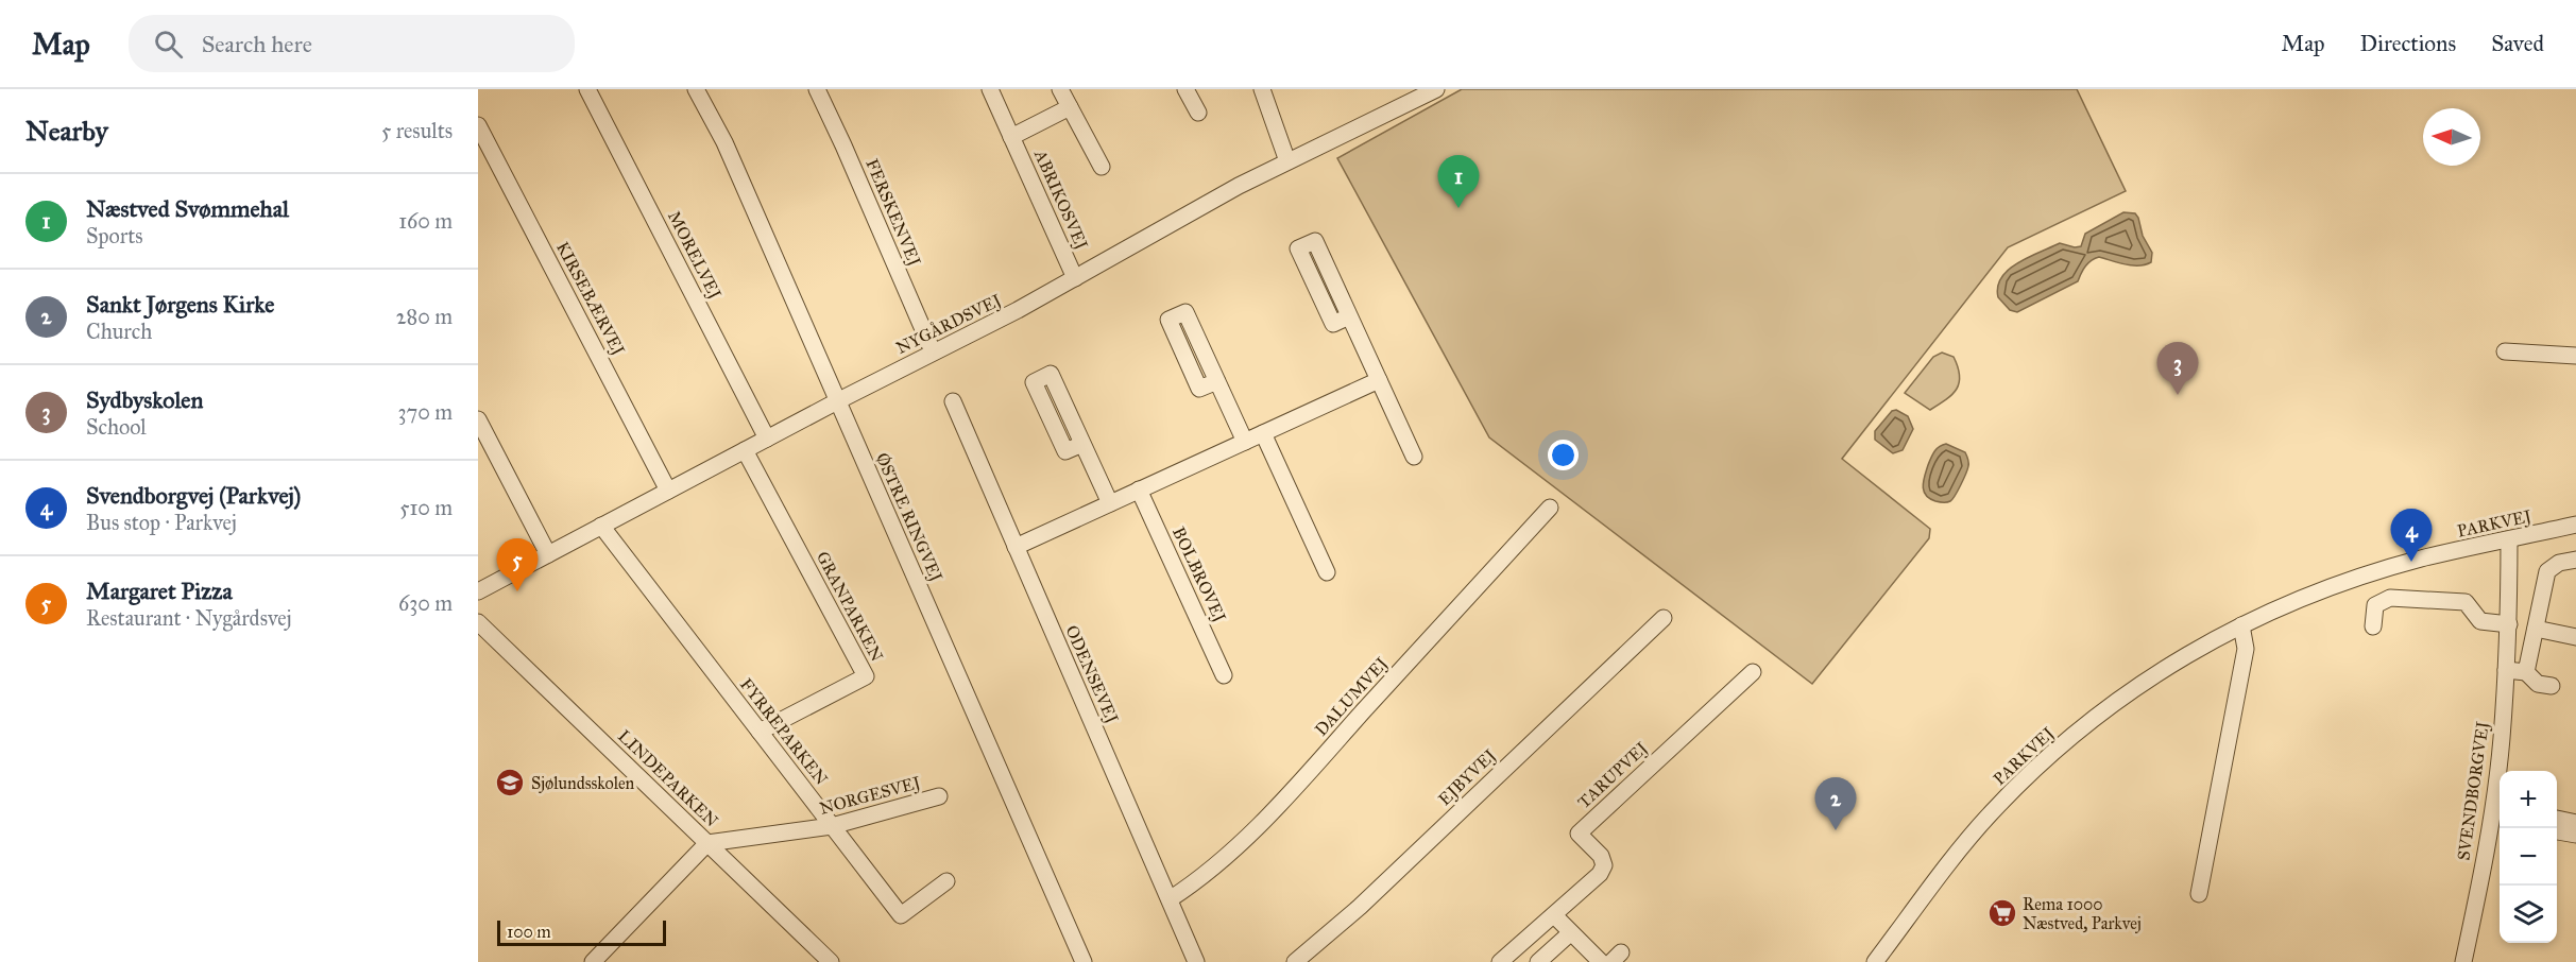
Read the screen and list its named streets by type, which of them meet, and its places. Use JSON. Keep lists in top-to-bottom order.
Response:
{
  "streets": {
    "street": [
      "ABRIKOSVEJ",
      "FERSKENVEJ",
      "MORELVEJ",
      "KIRSEBÆRVEJ",
      "NYGÅRDSVEJ",
      "ØSTRE RINGVEJ",
      "PARKVEJ",
      "BOLBROVEJ",
      "GRANPARKEN",
      "ODENSEVEJ",
      "DALUMVEJ",
      "FYRREPARKEN",
      "TARUPVEJ",
      "EJBYVEJ",
      "LINDEPARKEN",
      "SVENDBORGVEJ",
      "NORGESVEJ"
    ]
  },
  "crossings": [
    ["ABRIKOSVEJ", "NYGÅRDSVEJ"],
    ["FERSKENVEJ", "NYGÅRDSVEJ"],
    ["MORELVEJ", "NYGÅRDSVEJ"],
    ["KIRSEBÆRVEJ", "NYGÅRDSVEJ"],
    ["NYGÅRDSVEJ", "ØSTRE RINGVEJ"],
    ["NYGÅRDSVEJ", "GRANPARKEN"],
    ["NYGÅRDSVEJ", "FYRREPARKEN"],
    ["PARKVEJ", "SVENDBORGVEJ"],
    ["GRANPARKEN", "FYRREPARKEN"],
    ["ODENSEVEJ", "DALUMVEJ"],
    ["FYRREPARKEN", "NORGESVEJ"],
    ["LINDEPARKEN", "NORGESVEJ"]
  ],
  "places": {
    "school or university": ["Sjølundsskolen"],
    "supermarket": ["Rema 1000 Næstved, Parkvej"]
  },
  "scale_bar": "100 m",
  "north": "left",
  "page": {
    "header": "Map",
    "search": "Search here",
    "nav": ["Map", "Directions", "Saved"],
    "heading": ["Nearby", "5 results"],
    "pins": [
      "1",
      "3",
      "4",
      "5",
      "2"
    ],
    "list": [
      {
        "mark": "1",
        "name": "Næstved Svømmehal",
        "note": "Sports",
        "value": "160 m"
      },
      {
        "mark": "2",
        "name": "Sankt Jørgens Kirke",
        "note": "Church",
        "value": "280 m"
      },
      {
        "mark": "3",
        "name": "Sydbyskolen",
        "note": "School",
        "value": "370 m"
      },
      {
        "mark": "4",
        "name": "Svendborgvej (Parkvej)",
        "note": "Bus stop · Parkvej",
        "value": "510 m"
      },
      {
        "mark": "5",
        "name": "Margaret Pizza",
        "note": "Restaurant · Nygårdsvej",
        "value": "630 m"
      }
    ],
    "map_buttons": ["+", "−"],
    "scale": "100 m"
  }
}
